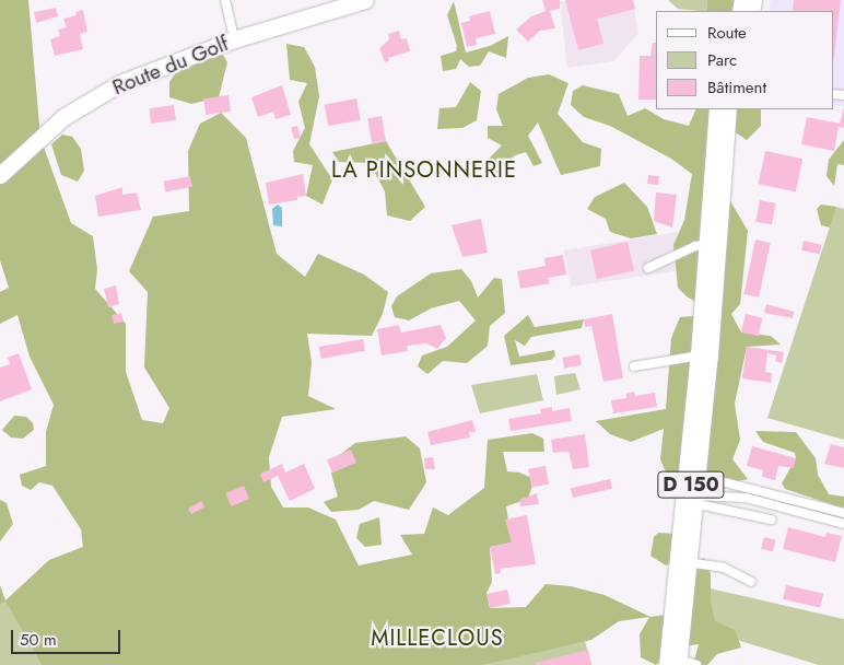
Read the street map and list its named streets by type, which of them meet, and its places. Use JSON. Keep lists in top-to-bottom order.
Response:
{
  "streets": {
    "main road": ["D 150"],
    "street": ["Route du Golf"]
  },
  "districts": ["LA PINSONNERIE", "MILLECLOUS"],
  "legend": ["Route", "Parc", "Bâtiment"],
  "scale_bar": "50 m"
}
